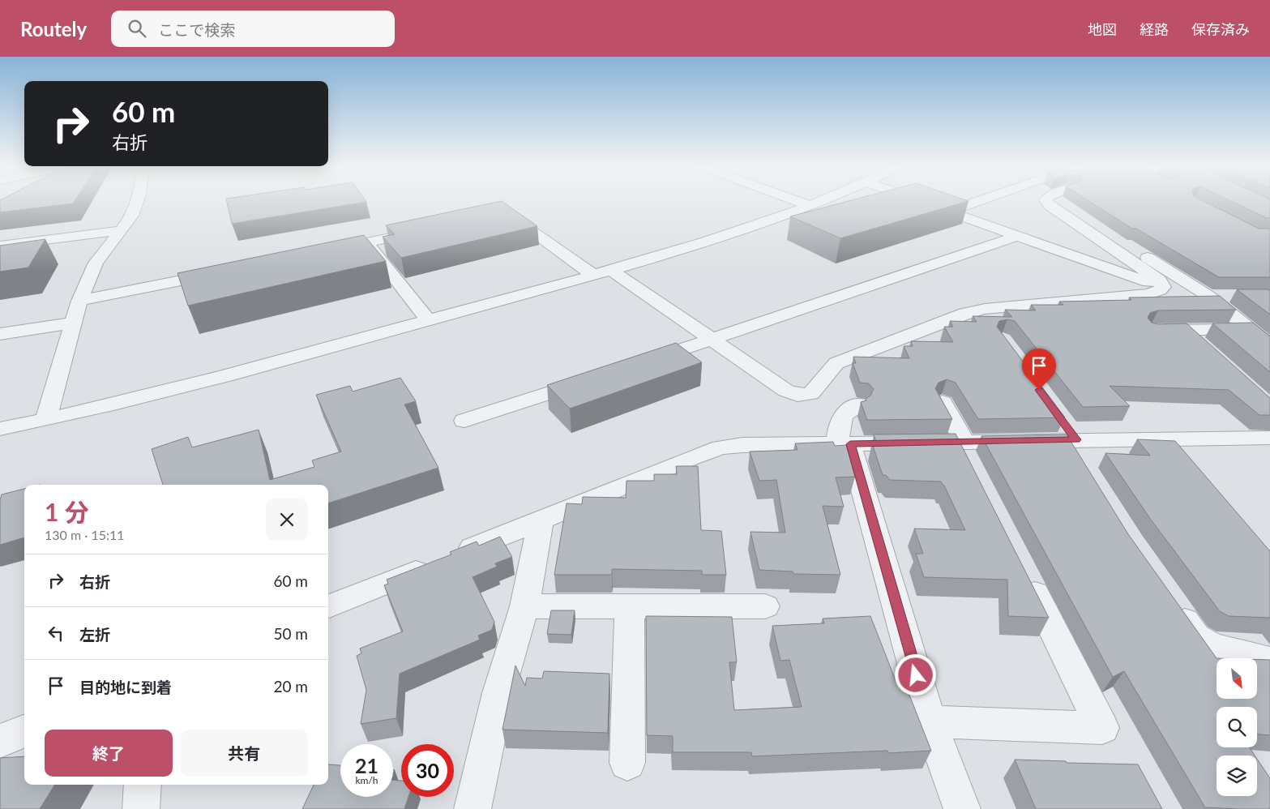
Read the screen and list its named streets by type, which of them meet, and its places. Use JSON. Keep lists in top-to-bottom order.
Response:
{
  "north": "bottom right",
  "page": {
    "header": "Routely",
    "search": "ここで検索",
    "nav": ["地図", "経路", "保存済み"],
    "turn": ["60 m", "右折"],
    "heading": ["1 分", "130 m · 15:11"],
    "list": [
      {
        "name": "右折",
        "value": "60 m"
      },
      {
        "name": "左折",
        "value": "50 m"
      },
      {
        "name": "目的地に到着",
        "value": "20 m"
      }
    ],
    "buttons": ["終了", "共有"],
    "speed": "21 km/h",
    "limit": "30"
  }
}
